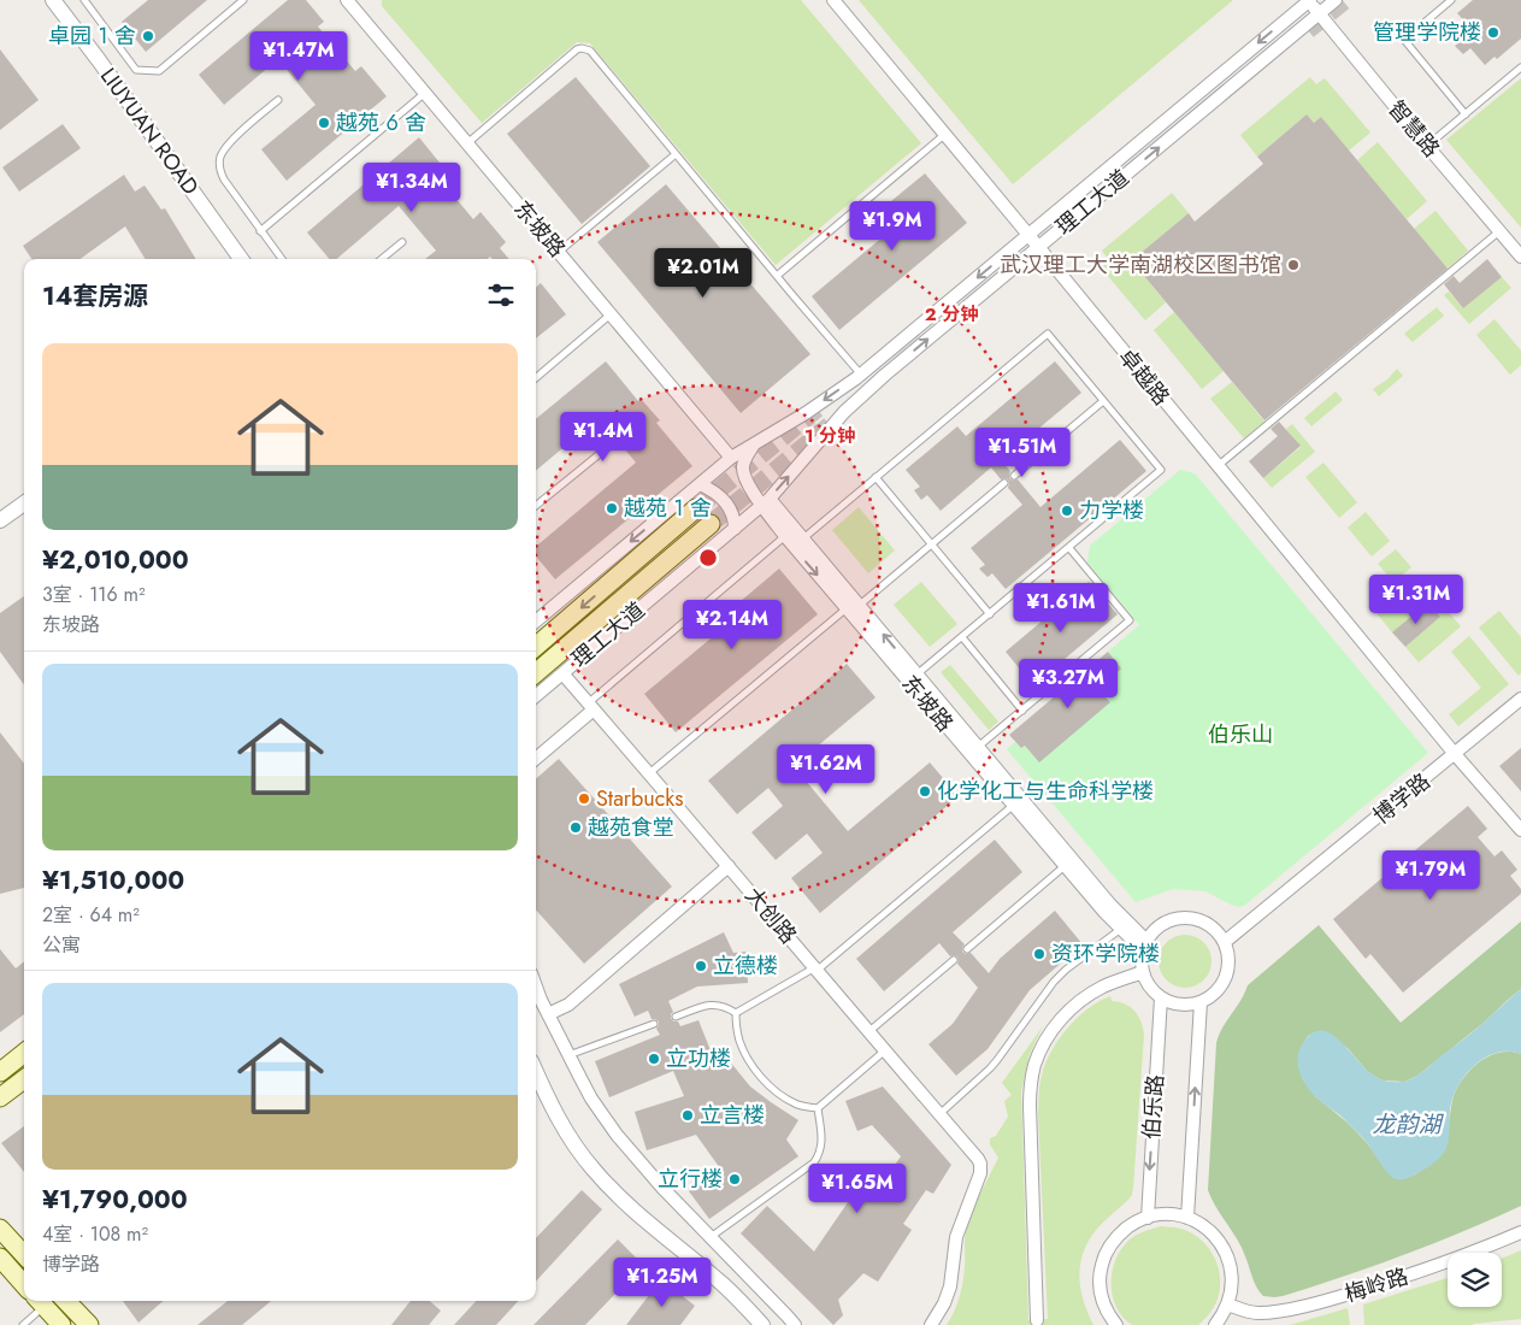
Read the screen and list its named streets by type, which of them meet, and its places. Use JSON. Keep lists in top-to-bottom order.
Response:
{
  "streets": {
    "street": [
      "智慧路",
      "LIUYUAN ROAD",
      "理工大道",
      "东坡路",
      "卓越路",
      "博学路",
      "大创路",
      "伯乐路",
      "梅岭路"
    ]
  },
  "crossings": [
    ["智慧路", "理工大道"],
    ["理工大道", "东坡路"],
    ["理工大道", "卓越路"],
    ["理工大道", "大创路"],
    ["东坡路", "博学路"],
    ["东坡路", "伯乐路"],
    ["卓越路", "博学路"],
    ["博学路", "伯乐路"]
  ],
  "water": ["龙韵湖"],
  "parks": ["伯乐山"],
  "places": [
    "管理学院楼",
    "卓园 1 舍",
    "越苑 6 舍",
    "武汉理工大学南湖校区图书馆",
    "越苑 1 舍",
    "力学楼",
    "化学化工与生命科学楼",
    "Starbucks",
    "越苑食堂",
    "资环学院楼",
    "立德楼",
    "立功楼",
    "立言楼",
    "立行楼"
  ],
  "page": {
    "price": [
      "¥1.47M",
      "¥1.34M",
      "¥1.9M",
      "¥2.01M",
      "¥1.4M",
      "¥1.51M",
      "¥1.31M",
      "¥1.61M",
      "¥2.14M",
      "¥3.27M",
      "¥1.62M",
      "¥1.79M",
      "¥1.65M",
      "¥1.25M"
    ],
    "heading": "14套房源",
    "list": [
      {
        "name": "¥2,010,000",
        "note": "3室 · 116 m² · 东坡路"
      },
      {
        "name": "¥1,510,000",
        "note": "2室 · 64 m² · 公寓"
      },
      {
        "name": "¥1,790,000",
        "note": "4室 · 108 m² · 博学路"
      }
    ]
  },
  "rings": ["2 分钟", "1 分钟"]
}
